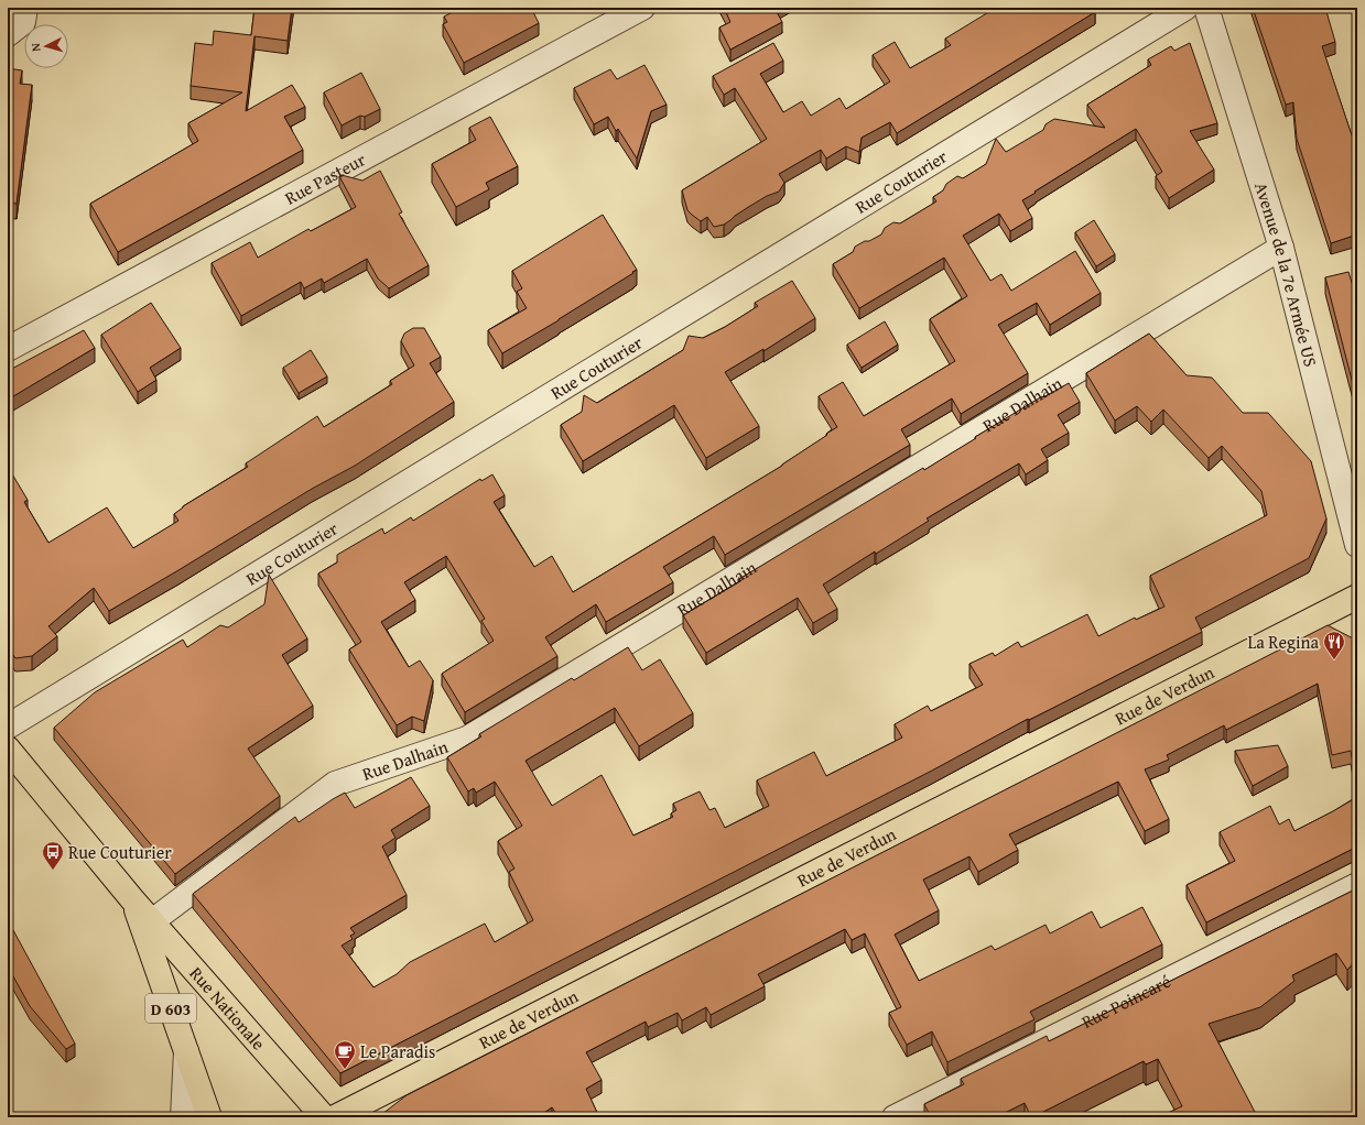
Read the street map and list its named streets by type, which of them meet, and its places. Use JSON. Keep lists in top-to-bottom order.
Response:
{
  "streets": {
    "main road": ["Rue de Verdun", "D 603", "Rue Nationale"],
    "street": [
      "Rue Pasteur",
      "Rue Couturier",
      "Avenue de la 7e Armée US",
      "Rue Dalhain",
      "Rue Poincaré"
    ]
  },
  "crossings": [
    ["Avenue de la 7e Armée US", "Rue Dalhain"],
    ["Rue Dalhain", "Rue Nationale"]
  ],
  "places": {
    "restaurant": ["La Regina"],
    "bus stop": ["Rue Couturier"],
    "cafe": ["Le Paradis"]
  },
  "north": "left"
}
